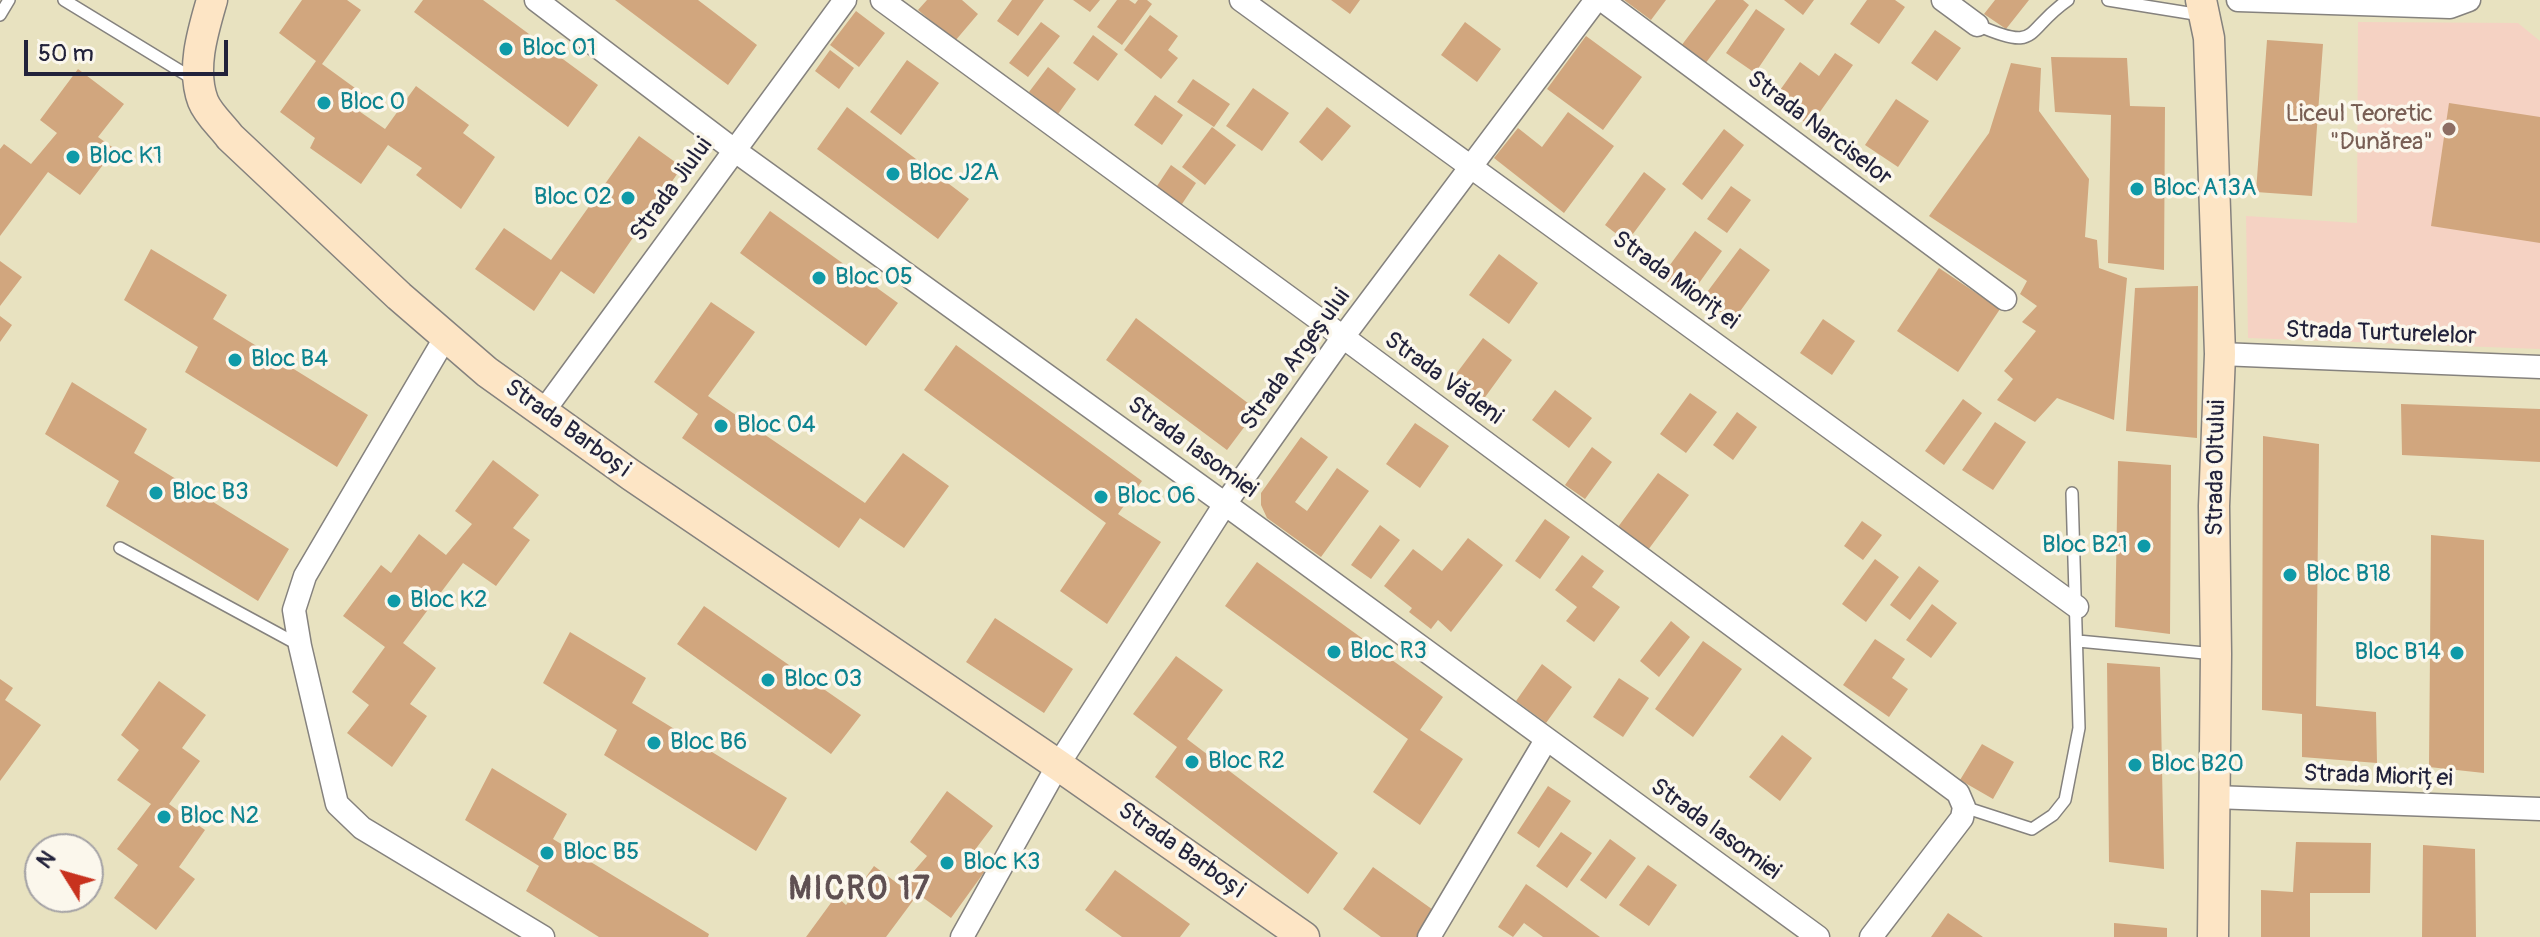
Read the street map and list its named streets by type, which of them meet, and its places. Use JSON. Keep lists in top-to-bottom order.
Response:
{
  "streets": {
    "street": [
      "Strada Narciselor",
      "Strada Jiului",
      "Strada Mioriței",
      "Strada Turturelelor",
      "Strada Argeșului",
      "Strada Vădeni",
      "Strada Barboși",
      "Strada Iasomiei",
      "Strada Oltului"
    ]
  },
  "crossings": [
    ["Strada Narciselor", "Strada Argeșului"],
    ["Strada Jiului", "Strada Barboși"],
    ["Strada Jiului", "Strada Iasomiei"],
    ["Strada Mioriței", "Strada Argeșului"],
    ["Strada Mioriței", "Strada Oltului"],
    ["Strada Turturelelor", "Strada Oltului"],
    ["Strada Argeșului", "Strada Vădeni"],
    ["Strada Argeșului", "Strada Barboși"],
    ["Strada Argeșului", "Strada Iasomiei"]
  ],
  "districts": ["MICRO 17"],
  "places": [
    "Bloc O1",
    "Bloc O",
    "Liceul Teoretic \"Dunărea\"",
    "Bloc K1",
    "Bloc J2A",
    "Bloc A13A",
    "Bloc O2",
    "Bloc O5",
    "Bloc B4",
    "Bloc O4",
    "Bloc B3",
    "Bloc O6",
    "Bloc B21",
    "Bloc B18",
    "Bloc K2",
    "Bloc R3",
    "Bloc B14",
    "Bloc O3",
    "Bloc B6",
    "Bloc R2",
    "Bloc B20",
    "Bloc N2",
    "Bloc B5",
    "Bloc K3"
  ],
  "scale_bar": "50 m",
  "north": "top left"
}
